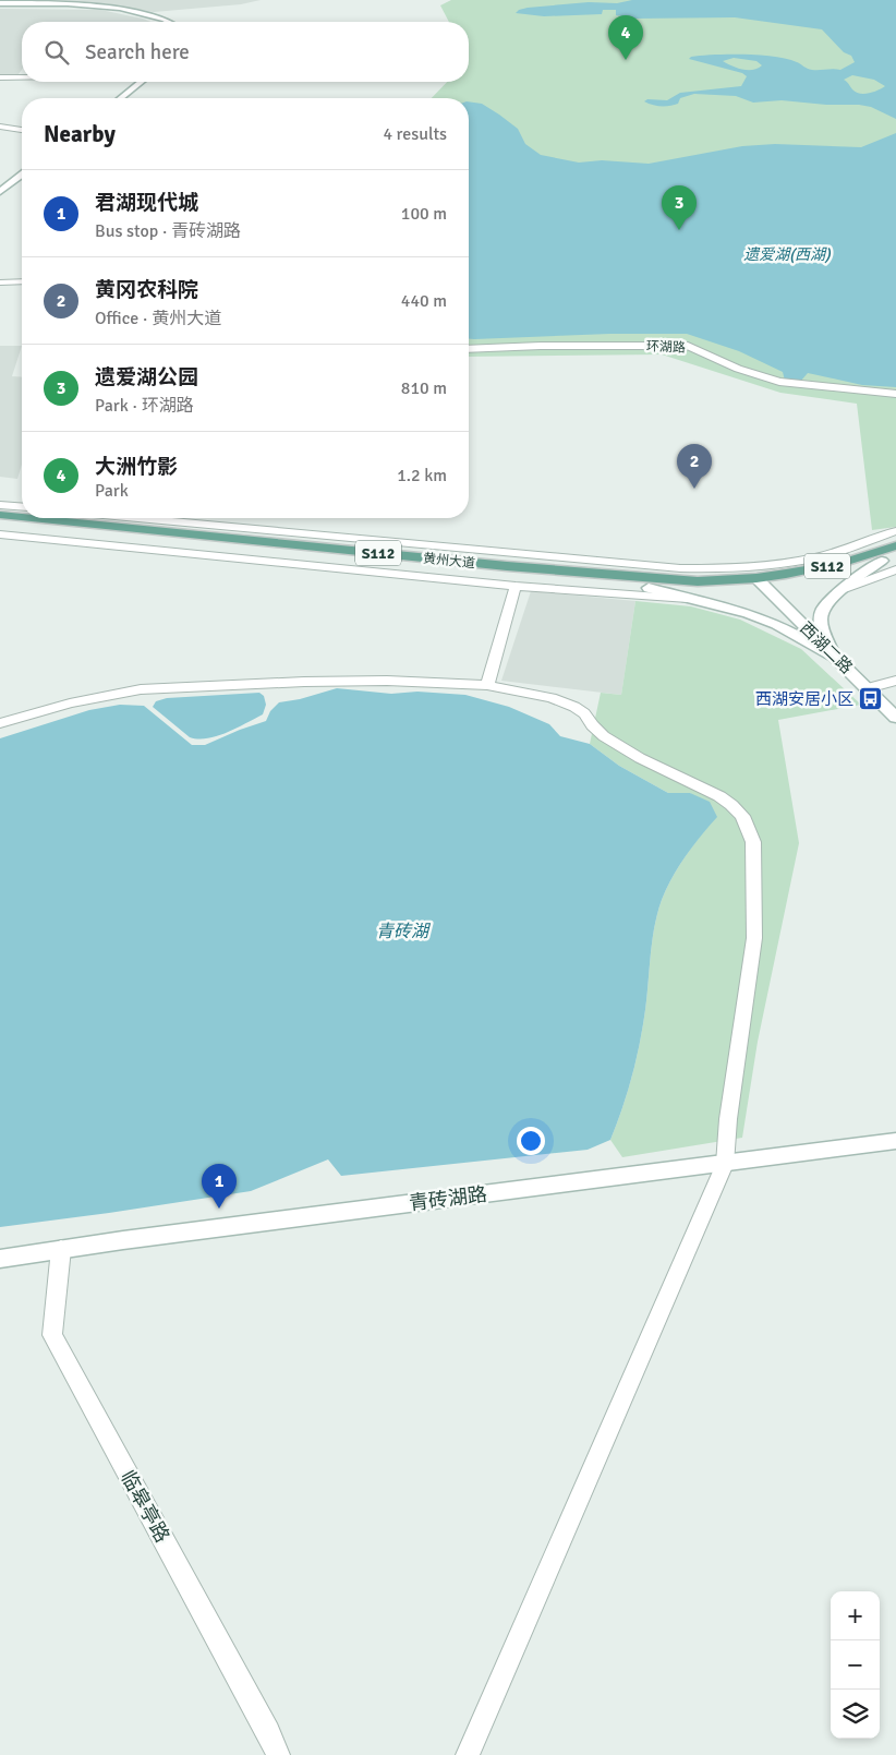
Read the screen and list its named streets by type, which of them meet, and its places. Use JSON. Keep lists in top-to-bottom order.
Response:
{
  "streets": {
    "main road": [
      "S112",
      "黄州大道",
      "西湖二路",
      "青砖湖路"
    ],
    "street": ["环湖路", "临皋亭路"]
  },
  "crossings": [
    ["黄州大道", "西湖二路"],
    ["青砖湖路", "临皋亭路"]
  ],
  "water": ["遗爱湖(西湖)", "青砖湖"],
  "places": {
    "bus stop": ["西湖安居小区"]
  },
  "page": {
    "pins": [
      "4",
      "3",
      "2",
      "1"
    ],
    "search": "Search here",
    "heading": ["Nearby", "4 results"],
    "list": [
      {
        "mark": "1",
        "name": "君湖现代城",
        "note": "Bus stop · 青砖湖路",
        "value": "100 m"
      },
      {
        "mark": "2",
        "name": "黄冈农科院",
        "note": "Office · 黄州大道",
        "value": "440 m"
      },
      {
        "mark": "3",
        "name": "遗爱湖公园",
        "note": "Park · 环湖路",
        "value": "810 m"
      },
      {
        "mark": "4",
        "name": "大洲竹影",
        "note": "Park",
        "value": "1.2 km"
      }
    ],
    "map_buttons": ["+", "−"]
  }
}
